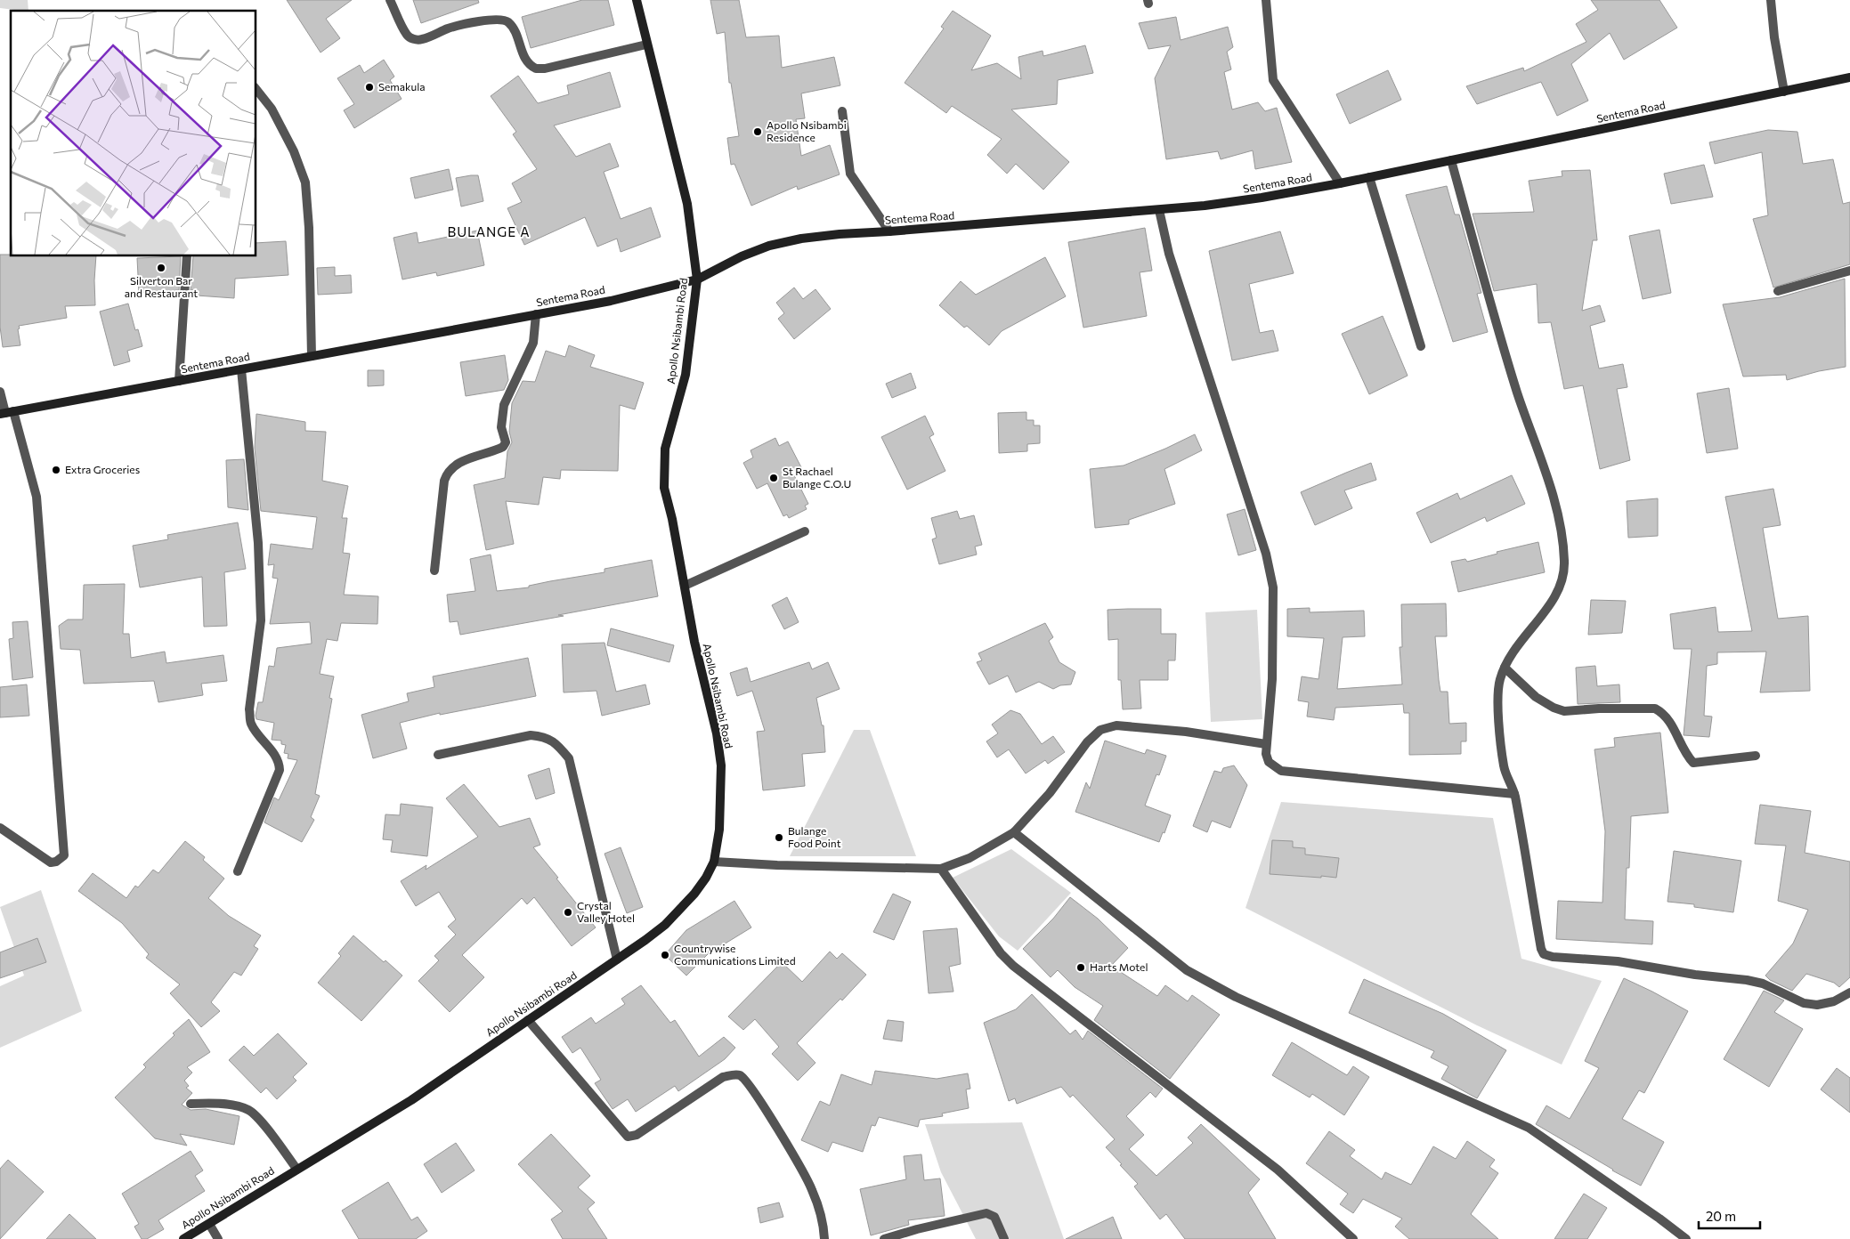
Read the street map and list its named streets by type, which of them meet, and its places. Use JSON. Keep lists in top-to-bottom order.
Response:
{
  "streets": {
    "main road": ["Sentema Road", "Apollo Nsibambi Road"]
  },
  "crossings": [
    ["Sentema Road", "Apollo Nsibambi Road"]
  ],
  "districts": ["BULANGE A"],
  "places": [
    "Semakula",
    "Apollo Nsibambi Residence",
    "Silverton Bar and Restaurant",
    "Extra Groceries",
    "St Rachael Bulange C.O.U",
    "Bulange Food Point",
    "Crystal Valley Hotel",
    "Countrywise Communications Limited",
    "Harts Motel"
  ],
  "scale_bar": "20 m"
}
